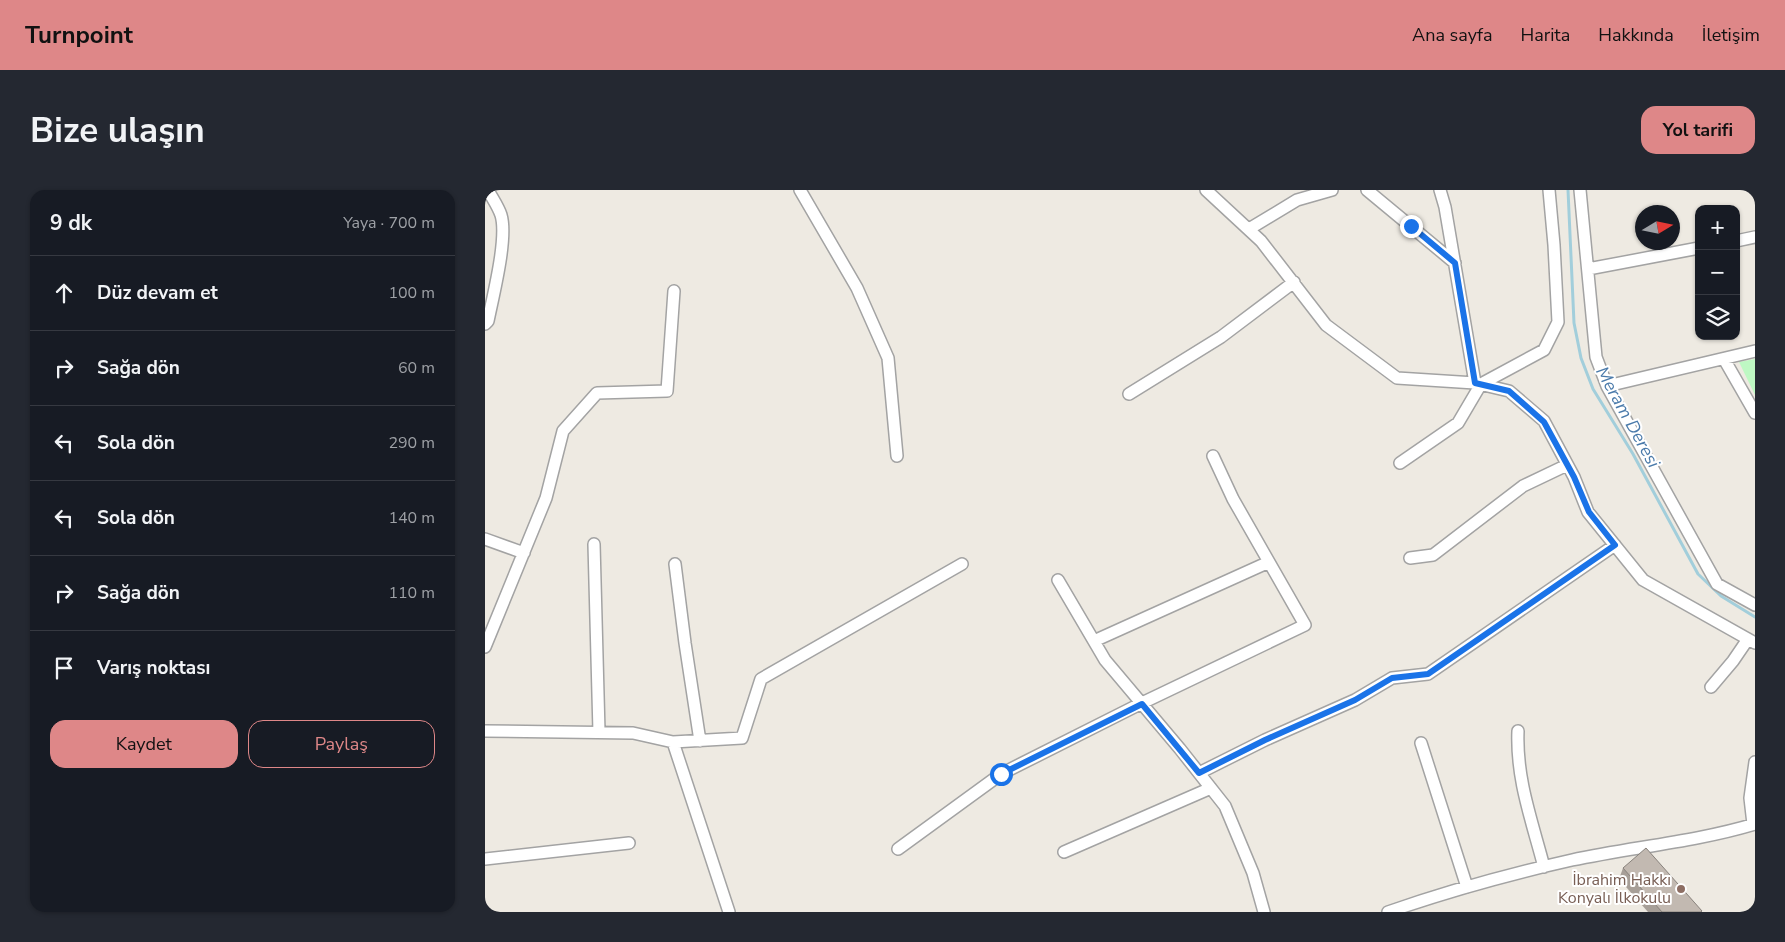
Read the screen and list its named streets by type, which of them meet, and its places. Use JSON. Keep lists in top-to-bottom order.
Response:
{
  "water": ["Meram Deresi"],
  "places": ["İbrahim Hakkı Konyalı İlkokulu"],
  "north": "right",
  "page": {
    "header": "Turnpoint",
    "nav": [
      "Ana sayfa",
      "Harita",
      "Hakkında",
      "İletişim"
    ],
    "buttons": [
      "Yol tarifi",
      ["Kaydet", "Paylaş"]
    ],
    "title": "Bize ulaşın",
    "heading": ["9 dk", "Yaya · 700 m"],
    "map_buttons": ["+", "−"],
    "list": [
      ["Düz devam et", "100 m"],
      ["Sağa dön", "60 m"],
      ["Sola dön", "290 m"],
      ["Sola dön", "140 m"],
      ["Sağa dön", "110 m"],
      "Varış noktası"
    ]
  }
}
